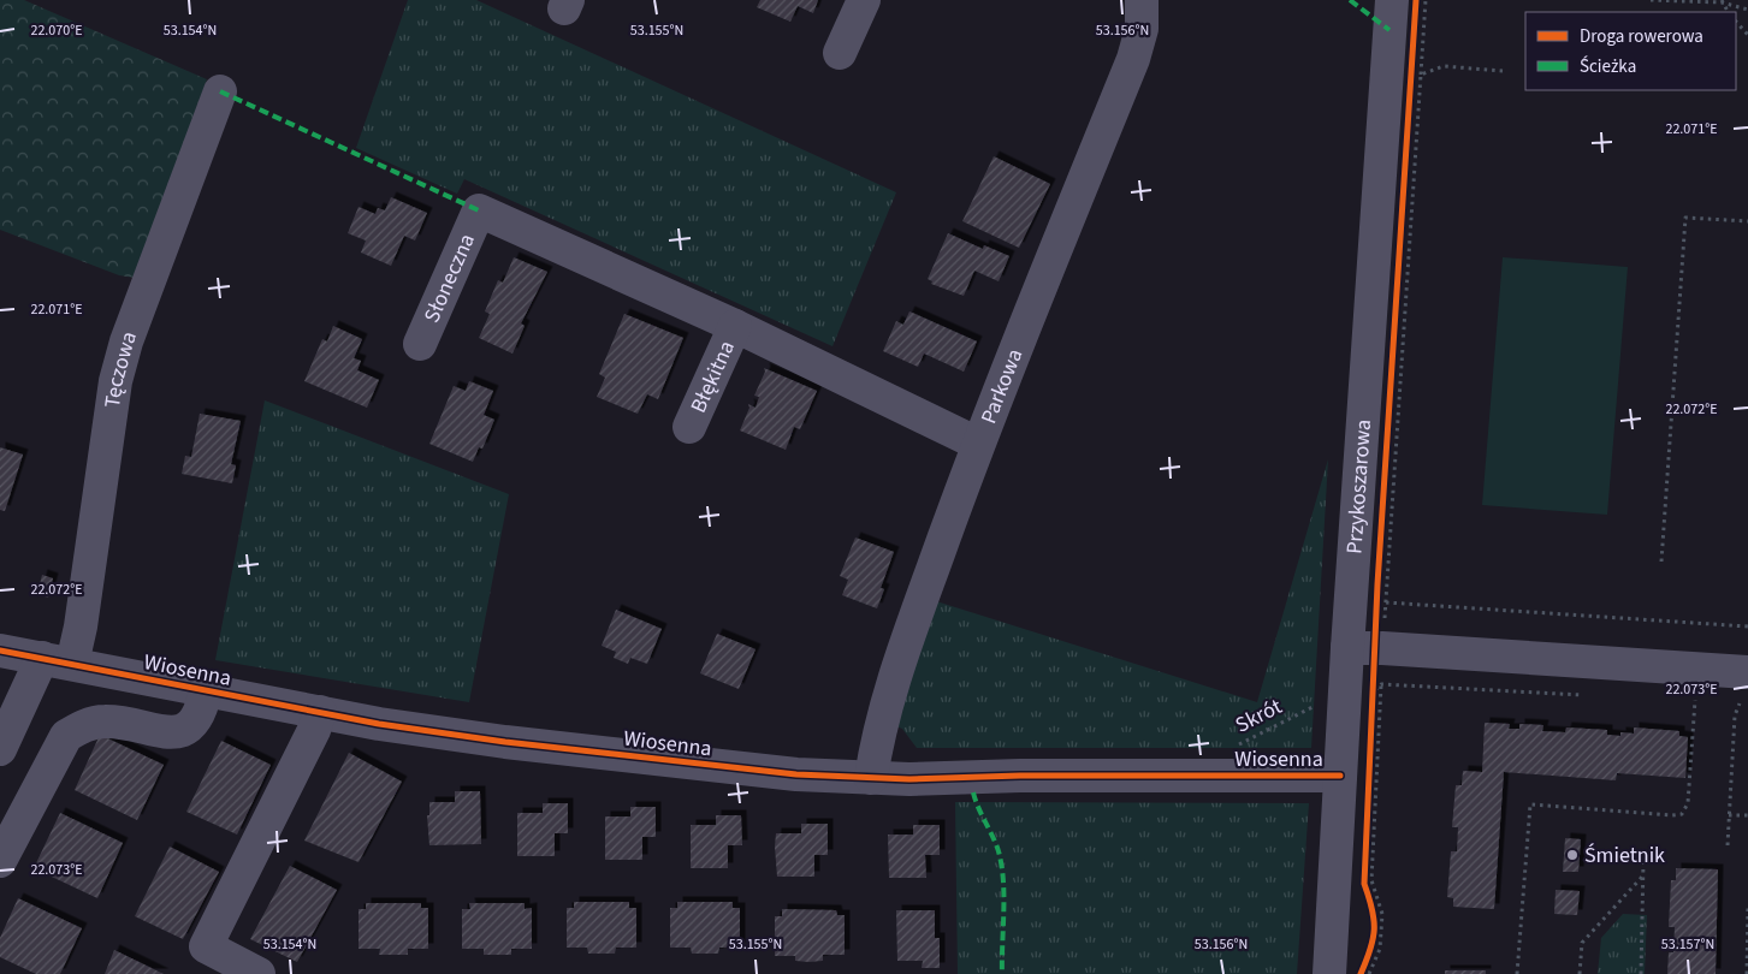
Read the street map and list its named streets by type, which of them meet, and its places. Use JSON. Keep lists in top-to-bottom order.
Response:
{
  "streets": {
    "street": [
      "Słoneczna",
      "Tęczowa",
      "Błękitna",
      "Parkowa",
      "Przykoszarowa",
      "Wiosenna"
    ],
    "path": ["Skrót"]
  },
  "crossings": [
    ["Słoneczna", "Błękitna"],
    ["Tęczowa", "Wiosenna"],
    ["Parkowa", "Wiosenna"],
    ["Przykoszarowa", "Wiosenna"],
    ["Przykoszarowa", "Skrót"]
  ],
  "places": ["Śmietnik"],
  "legend": ["Droga rowerowa", "Ścieżka"],
  "coordinates": [
    "22.070°E",
    "53.154°N",
    "53.155°N",
    "53.156°N",
    "22.071°E",
    "22.072°E",
    "22.073°E",
    "53.157°N"
  ]
}
